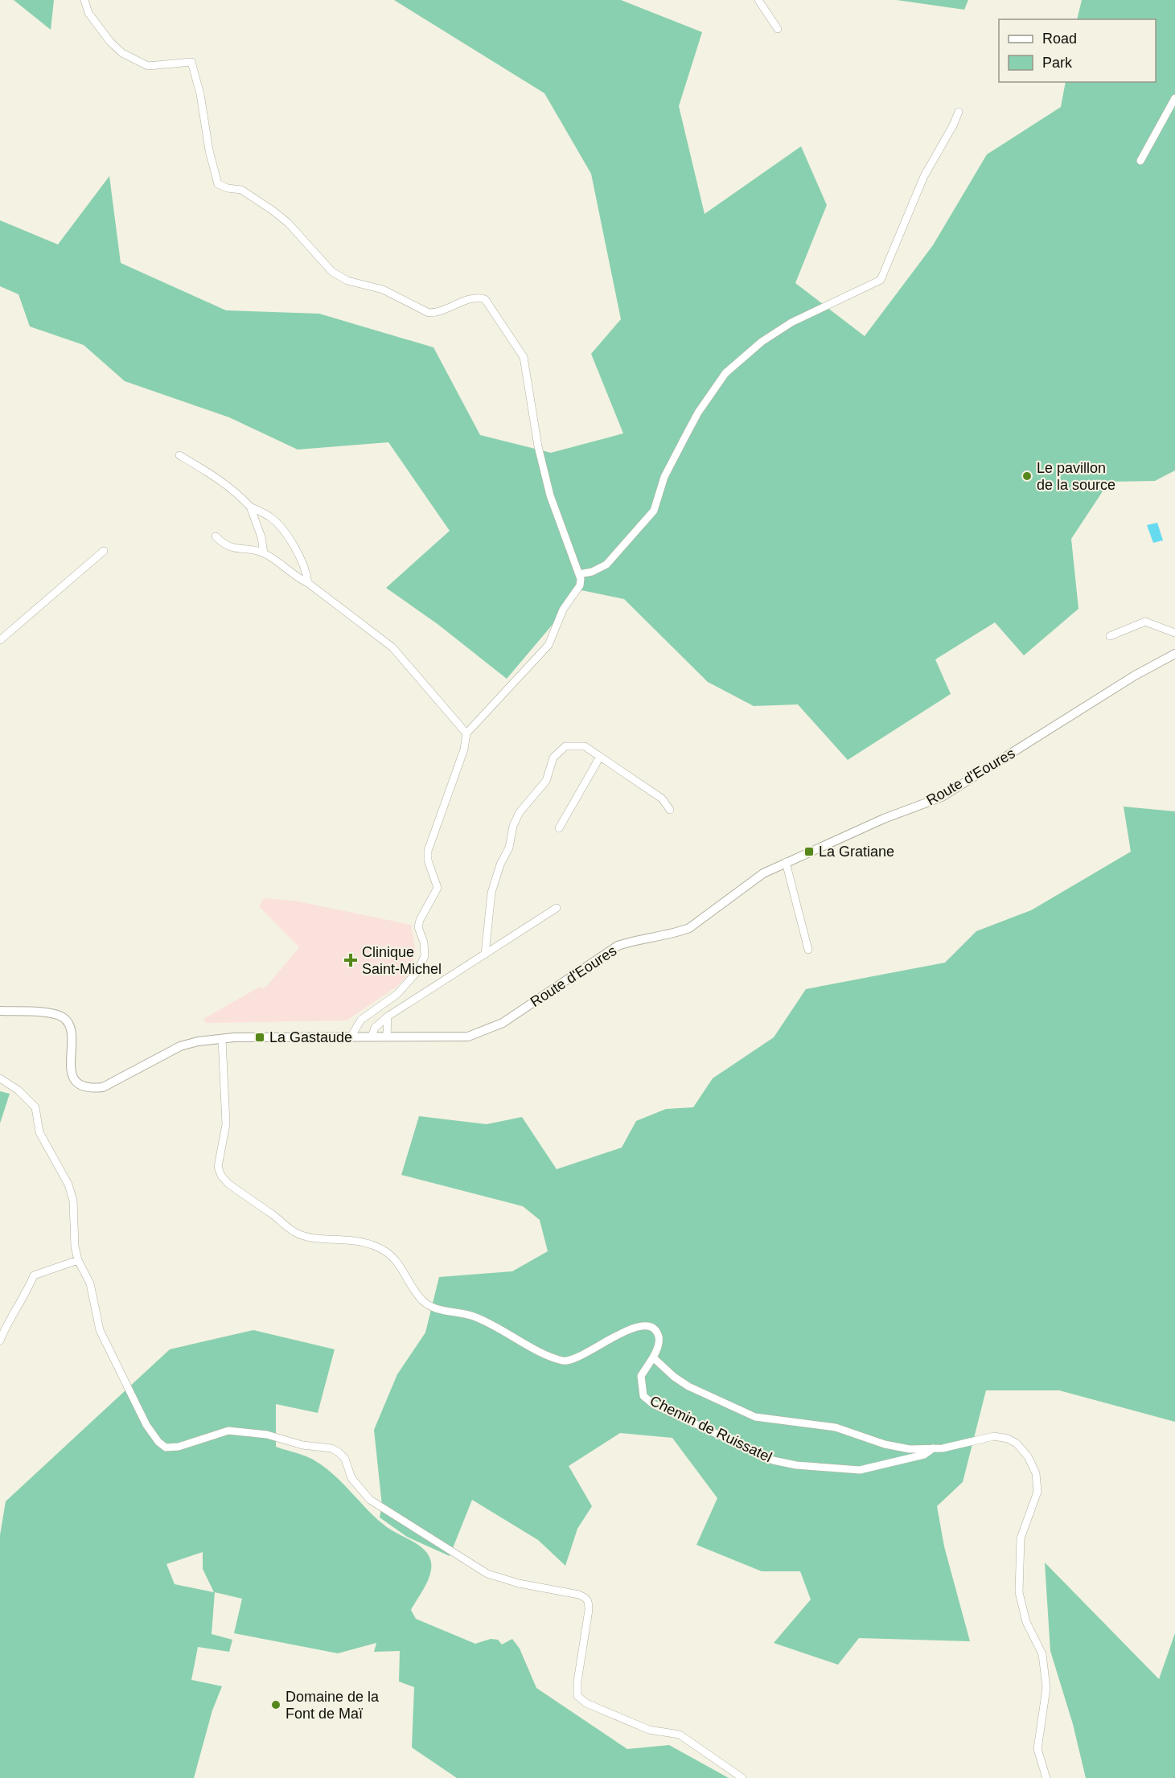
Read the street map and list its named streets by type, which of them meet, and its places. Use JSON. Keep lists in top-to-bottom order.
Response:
{
  "streets": {
    "street": ["Route d'Eoures", "Chemin de Ruissatel"]
  },
  "crossings": [
    ["Route d'Eoures", "Chemin de Ruissatel"]
  ],
  "places": {
    "other": ["Le pavillon de la source", "Domaine de la Font de Maï"],
    "transit": ["La Gratiane", "La Gastaude"],
    "health": ["Clinique Saint-Michel"]
  },
  "legend": ["Road", "Park"]
}
